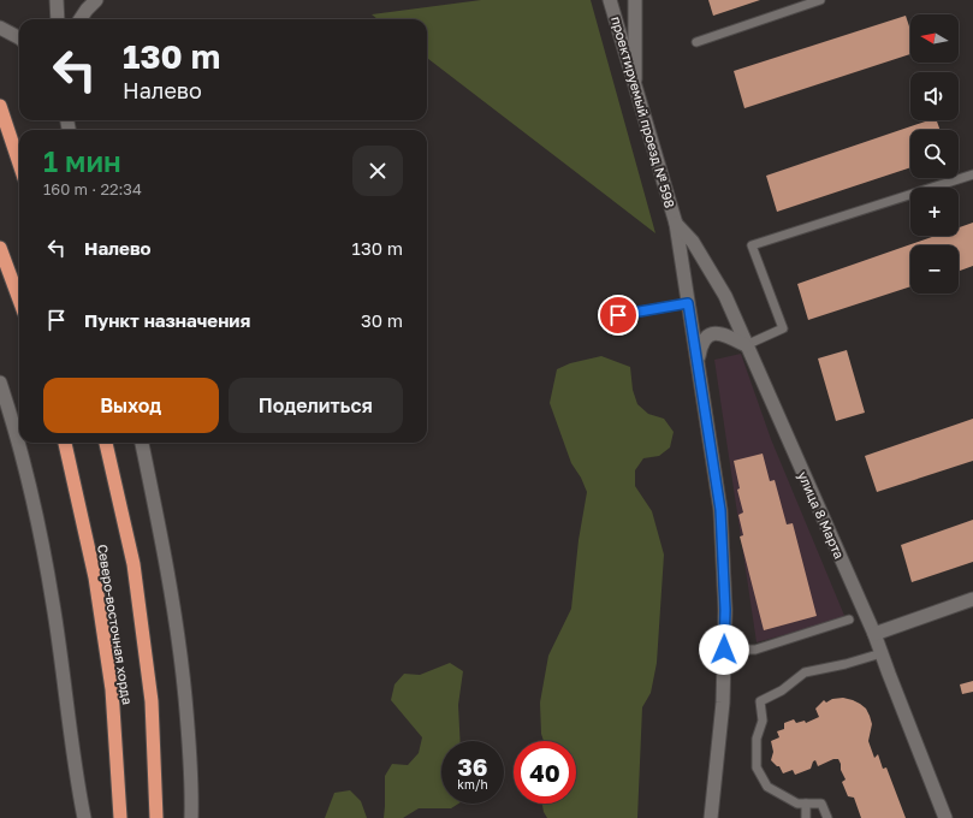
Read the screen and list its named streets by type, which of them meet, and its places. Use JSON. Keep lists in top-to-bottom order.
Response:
{
  "streets": {
    "highway": ["Северо-восточная хорда"],
    "street": ["проектируемый проезд № 598", "улица 8 Марта"]
  },
  "crossings": [
    ["проектируемый проезд № 598", "улица 8 Марта"]
  ],
  "north": "left",
  "page": {
    "map_buttons": ["+", "−"],
    "turn": ["130 m", "Налево"],
    "heading": ["1 мин", "160 m · 22:34"],
    "list": [
      {
        "name": "Налево",
        "value": "130 m"
      },
      {
        "name": "Пункт назначения",
        "value": "30 m"
      }
    ],
    "buttons": ["Выход", "Поделиться"],
    "speed": "36 km/h",
    "limit": "40"
  }
}
